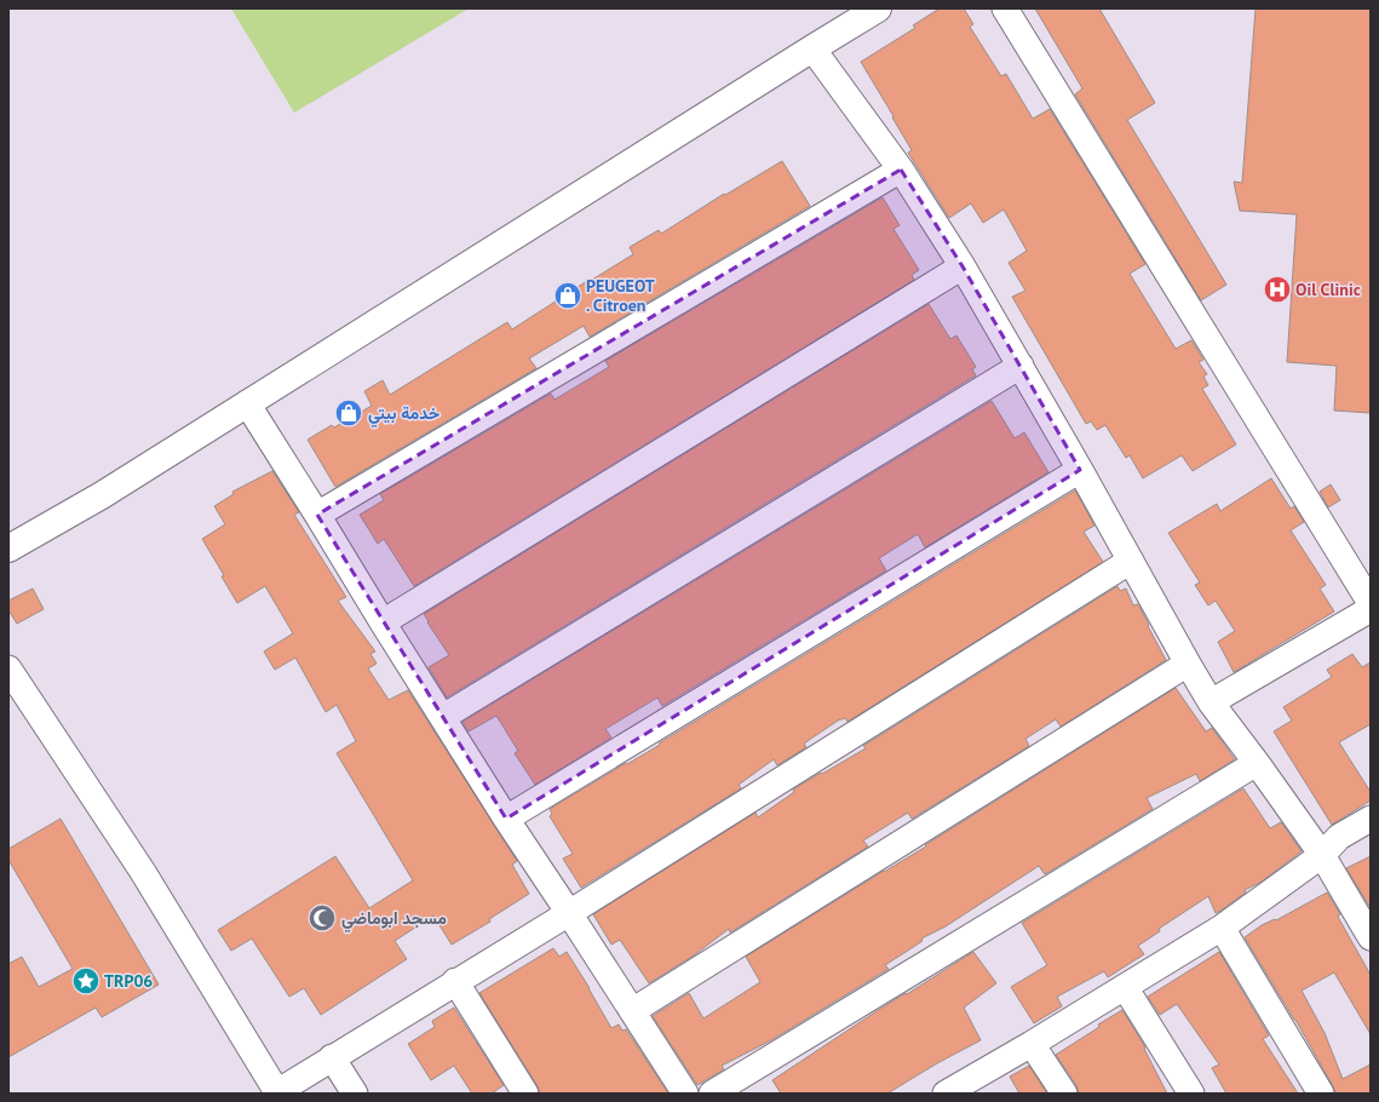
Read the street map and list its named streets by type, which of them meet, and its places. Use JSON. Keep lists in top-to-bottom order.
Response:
{
  "places": {
    "hospital": ["Oil Clinic"],
    "shop": ["PEUGEOT . Citroen", "خدمة بيتي"],
    "mosque": ["مسجد ابوماضي"],
    "place": ["TRP06"]
  }
}
